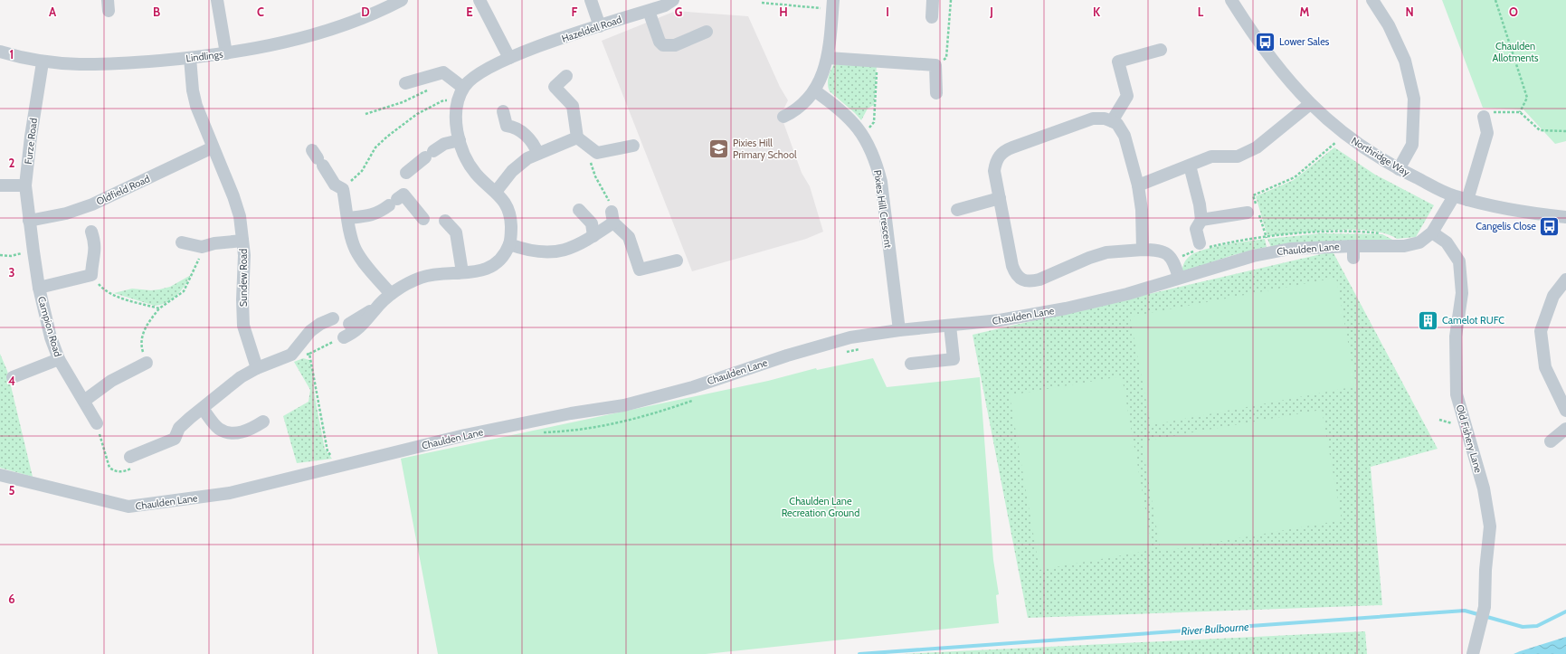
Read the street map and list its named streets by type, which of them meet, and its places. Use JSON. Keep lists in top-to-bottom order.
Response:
{
  "streets": {
    "street": [
      "Hazeldell Road",
      "Lindlings",
      "Furze Road",
      "Northridge Way",
      "Oldfield Road",
      "Pixies Hill Crescent",
      "Chaulden Lane",
      "Sundew Road",
      "Campion Road",
      "Old Fishery Lane"
    ]
  },
  "crossings": [
    ["Lindlings", "Furze Road"],
    ["Lindlings", "Sundew Road"],
    ["Furze Road", "Oldfield Road"],
    ["Furze Road", "Campion Road"],
    ["Northridge Way", "Chaulden Lane"],
    ["Oldfield Road", "Sundew Road"],
    ["Oldfield Road", "Campion Road"],
    ["Pixies Hill Crescent", "Chaulden Lane"],
    ["Chaulden Lane", "Old Fishery Lane"]
  ],
  "water": ["River Bulbourne"],
  "parks": ["Chaulden Allotments", "Chaulden Lane Recreation Ground"],
  "places": {
    "bus stop": ["Lower Sales", "Cangelis Close"],
    "school or university": ["Pixies Hill Primary School"],
    "building": ["Camelot RUFC"]
  },
  "grid": {
    "columns": [
      "A",
      "B",
      "C",
      "D",
      "E",
      "F",
      "G",
      "H",
      "I",
      "J",
      "K",
      "L",
      "M",
      "N",
      "O"
    ],
    "rows": [
      "1",
      "2",
      "3",
      "4",
      "5",
      "6"
    ]
  }
}
